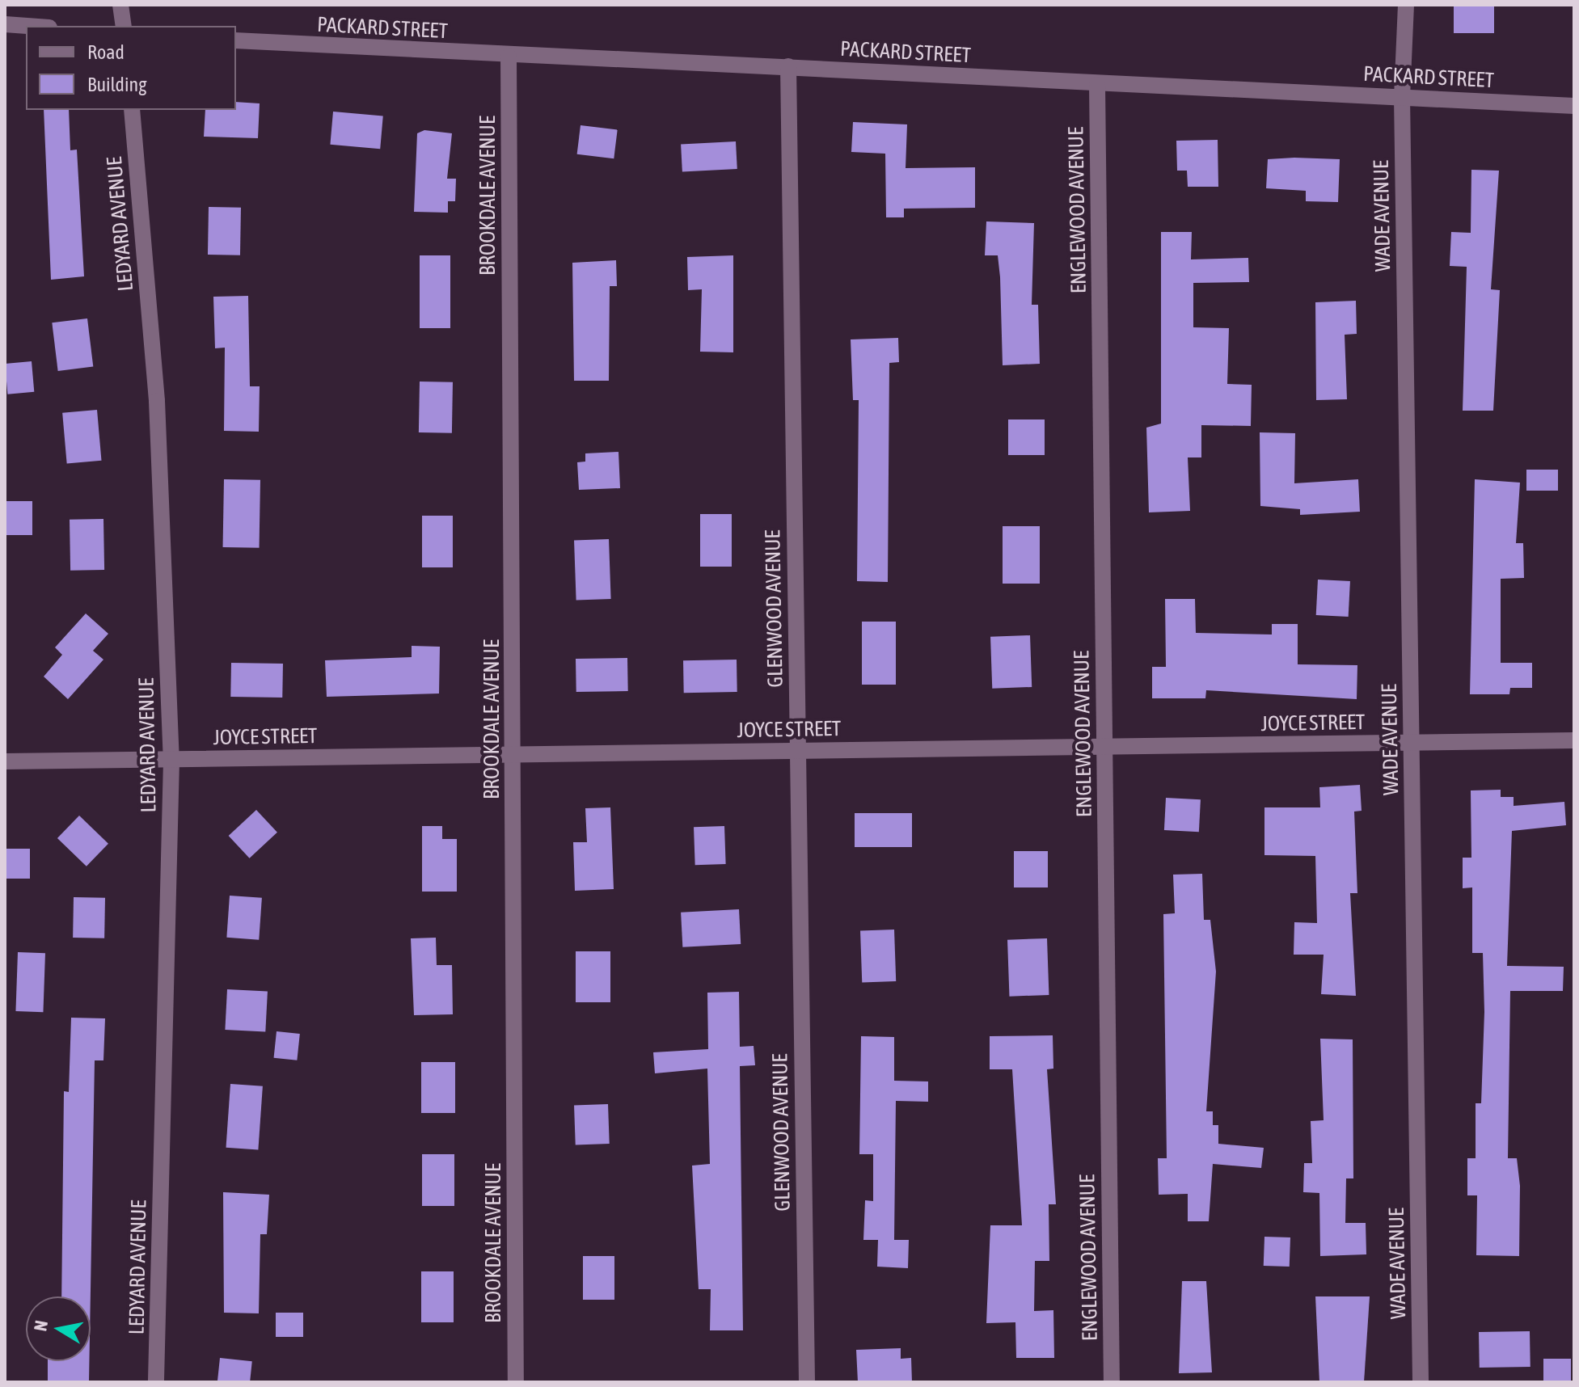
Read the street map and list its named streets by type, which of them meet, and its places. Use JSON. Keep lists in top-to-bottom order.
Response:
{
  "streets": {
    "street": [
      "PACKARD STREET",
      "BROOKDALE AVENUE",
      "ENGLEWOOD AVENUE",
      "WADE AVENUE",
      "LEDYARD AVENUE",
      "GLENWOOD AVENUE",
      "JOYCE STREET"
    ]
  },
  "crossings": [
    ["PACKARD STREET", "BROOKDALE AVENUE"],
    ["PACKARD STREET", "ENGLEWOOD AVENUE"],
    ["PACKARD STREET", "WADE AVENUE"],
    ["PACKARD STREET", "GLENWOOD AVENUE"],
    ["BROOKDALE AVENUE", "JOYCE STREET"],
    ["ENGLEWOOD AVENUE", "JOYCE STREET"],
    ["WADE AVENUE", "JOYCE STREET"],
    ["LEDYARD AVENUE", "JOYCE STREET"],
    ["GLENWOOD AVENUE", "JOYCE STREET"]
  ],
  "legend": ["Road", "Building"],
  "north": "left"
}
